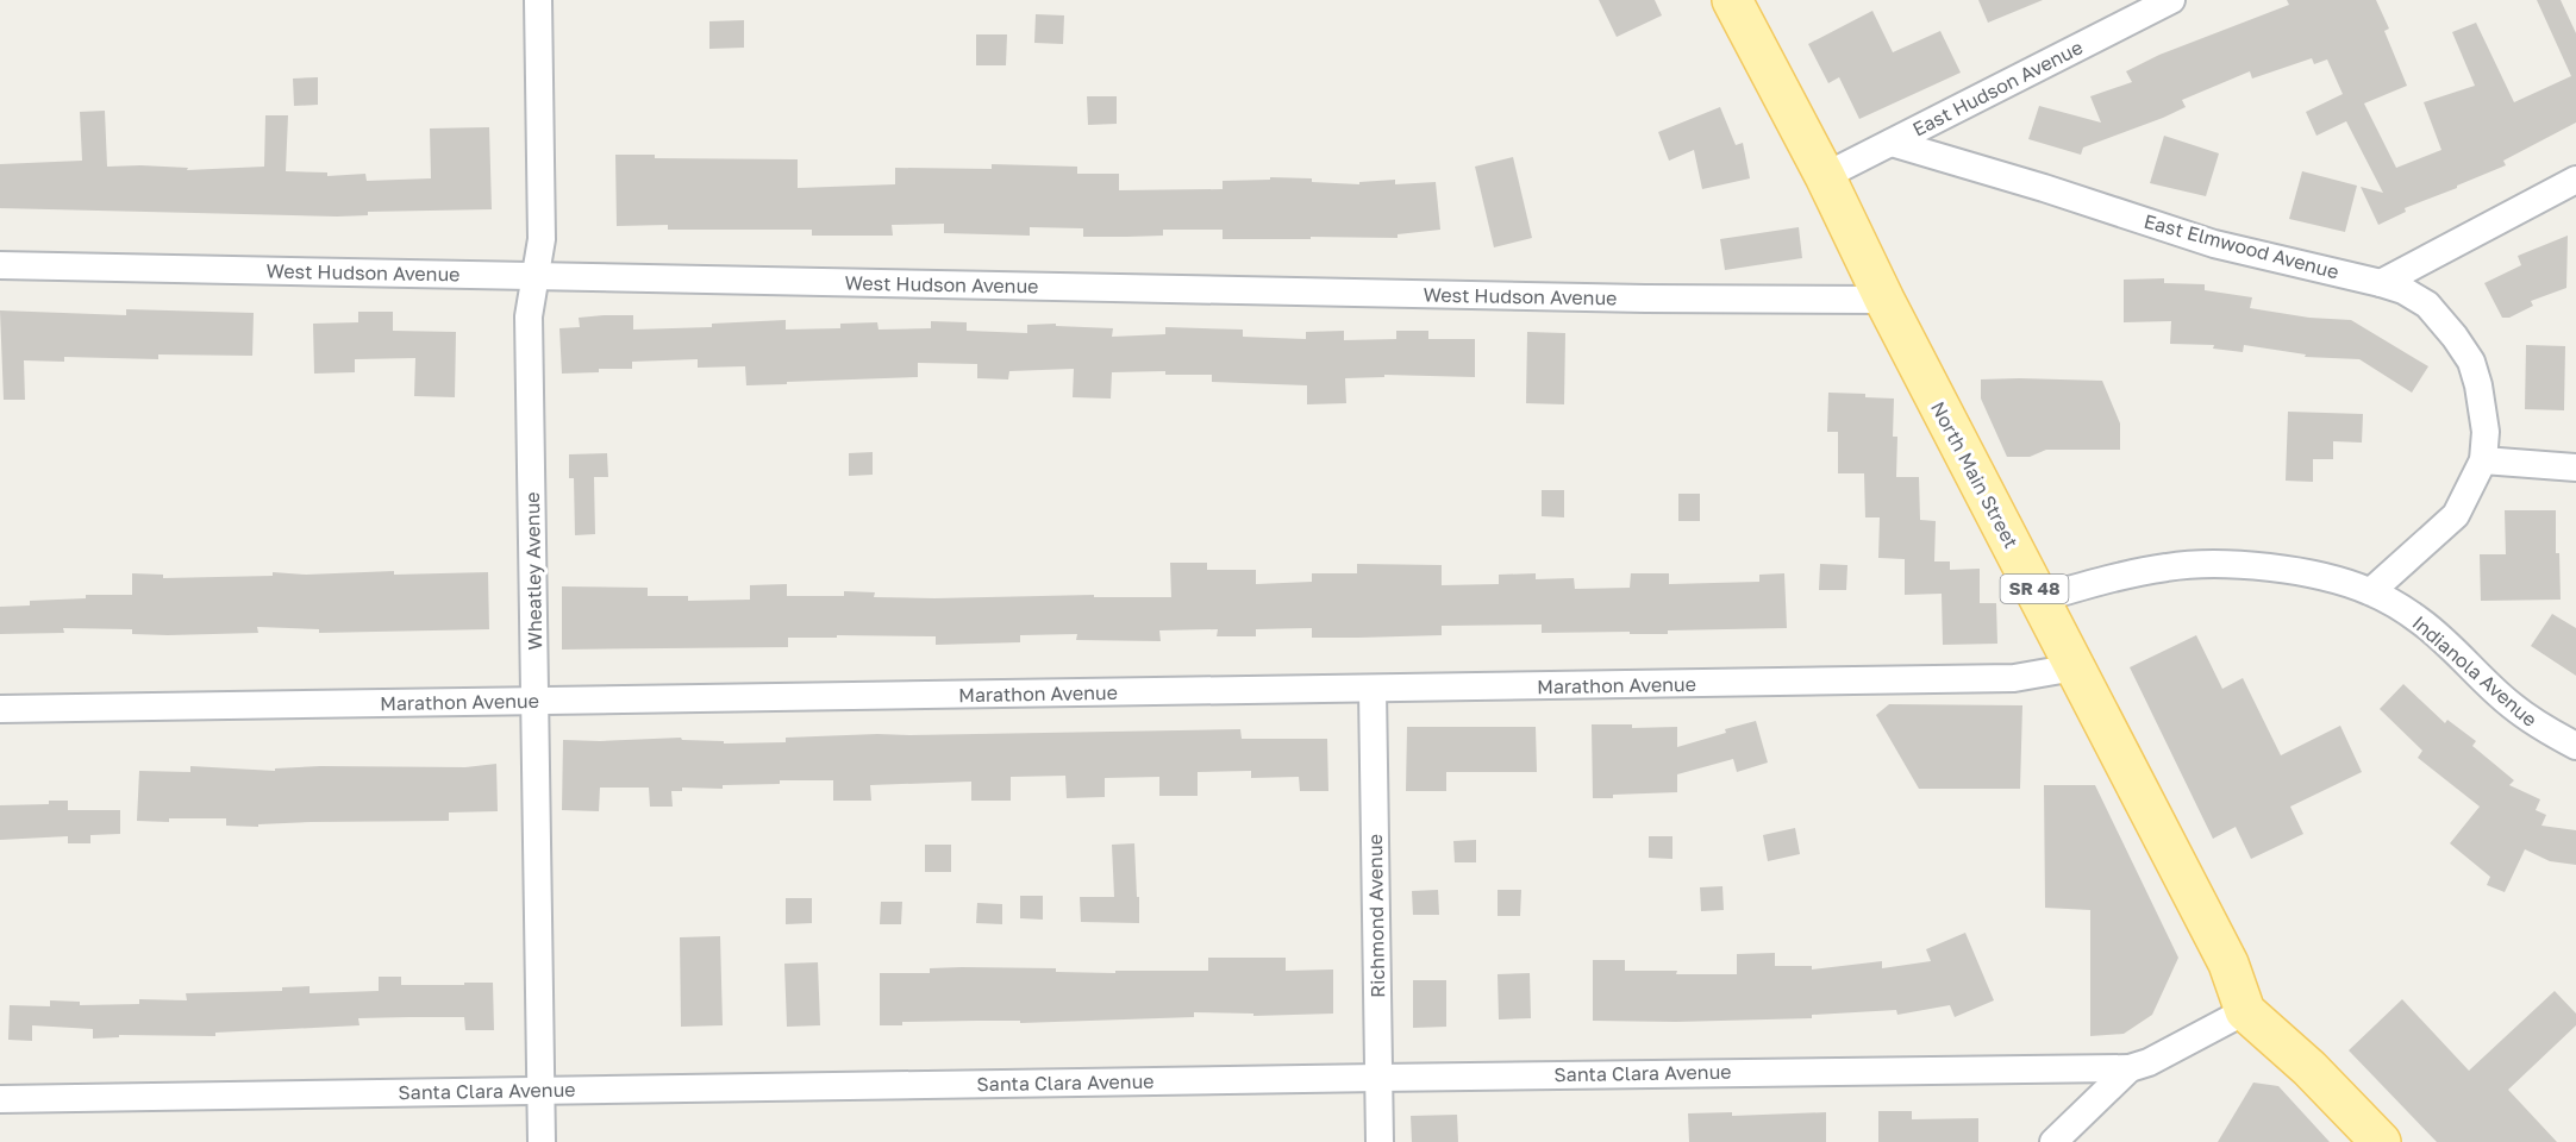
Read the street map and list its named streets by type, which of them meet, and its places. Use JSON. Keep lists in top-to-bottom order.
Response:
{
  "streets": {
    "main road": ["North Main Street", "SR 48"],
    "street": [
      "East Hudson Avenue",
      "East Elmwood Avenue",
      "West Hudson Avenue",
      "Wheatley Avenue",
      "Indianola Avenue",
      "Marathon Avenue",
      "Richmond Avenue",
      "Santa Clara Avenue"
    ]
  },
  "crossings": [
    ["East Hudson Avenue", "East Elmwood Avenue"],
    ["East Hudson Avenue", "North Main Street"],
    ["West Hudson Avenue", "North Main Street"],
    ["West Hudson Avenue", "Wheatley Avenue"],
    ["North Main Street", "Indianola Avenue"],
    ["North Main Street", "Marathon Avenue"],
    ["Wheatley Avenue", "Marathon Avenue"],
    ["Wheatley Avenue", "Santa Clara Avenue"],
    ["Marathon Avenue", "Richmond Avenue"],
    ["Richmond Avenue", "Santa Clara Avenue"]
  ]
}
